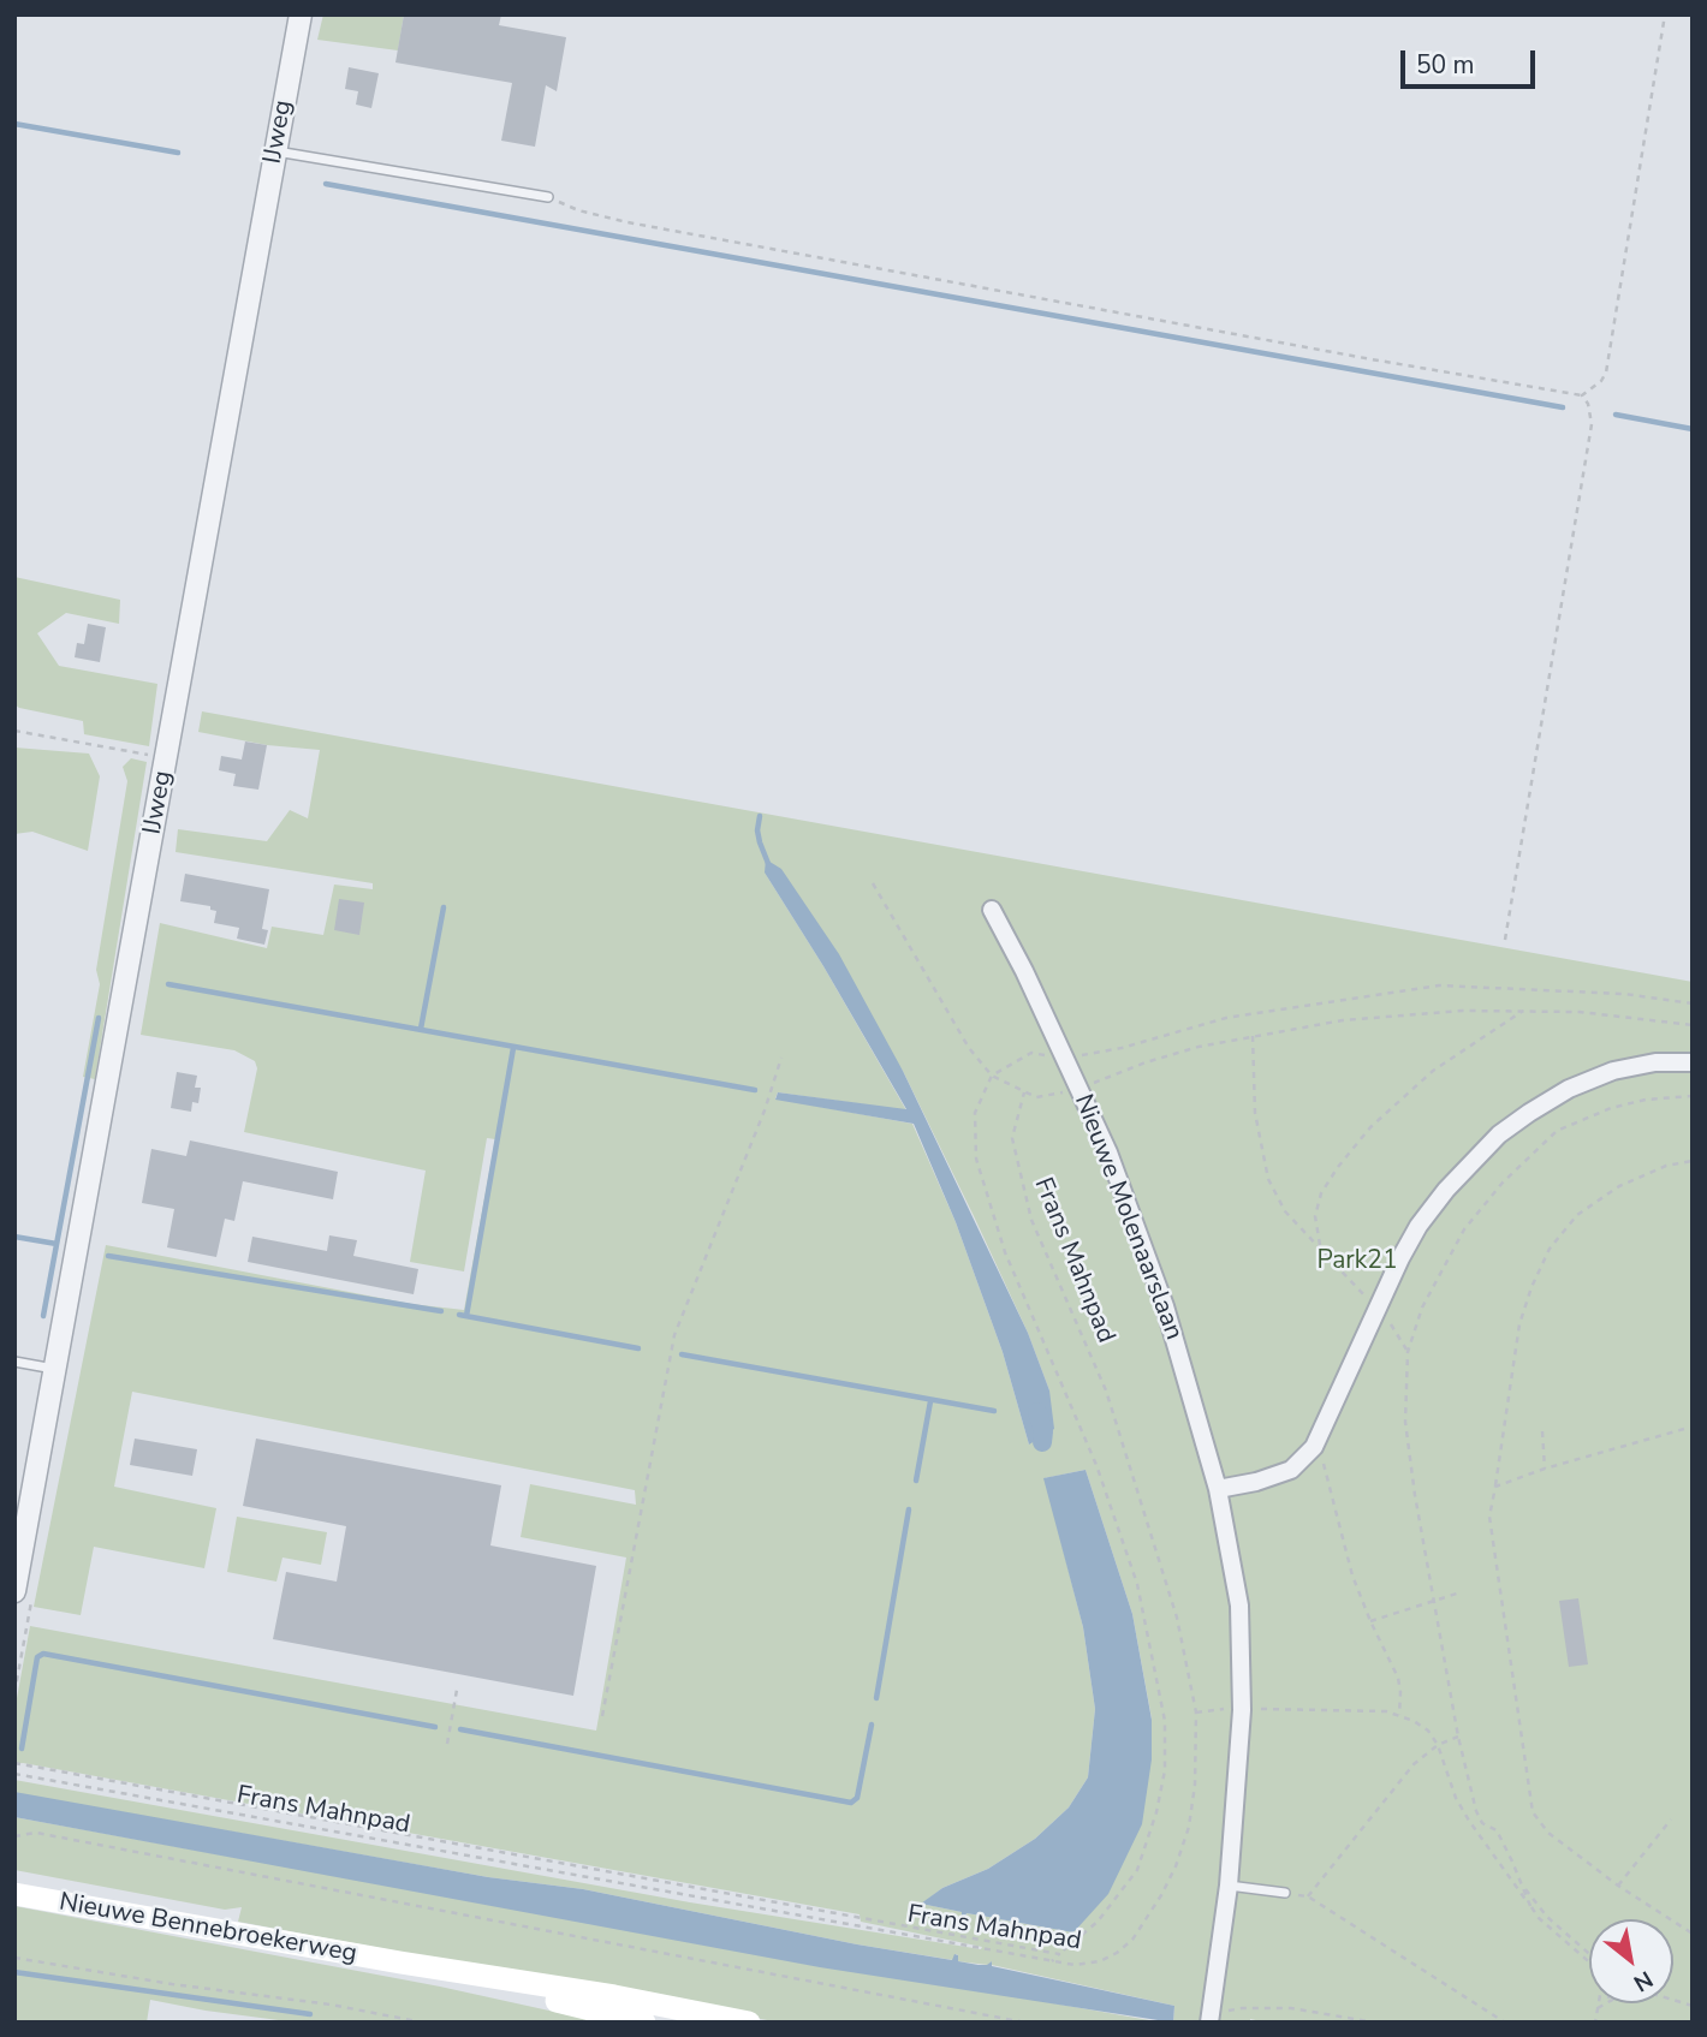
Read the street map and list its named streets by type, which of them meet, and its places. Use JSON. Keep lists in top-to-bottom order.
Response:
{
  "streets": {
    "main road": ["Nieuwe Bennebroekerweg"],
    "street": ["IJweg", "Nieuwe Molenaarslaan"],
    "path": ["Frans Mahnpad"]
  },
  "parks": ["Park21"],
  "scale_bar": "50 m",
  "north": "bottom right"
}
